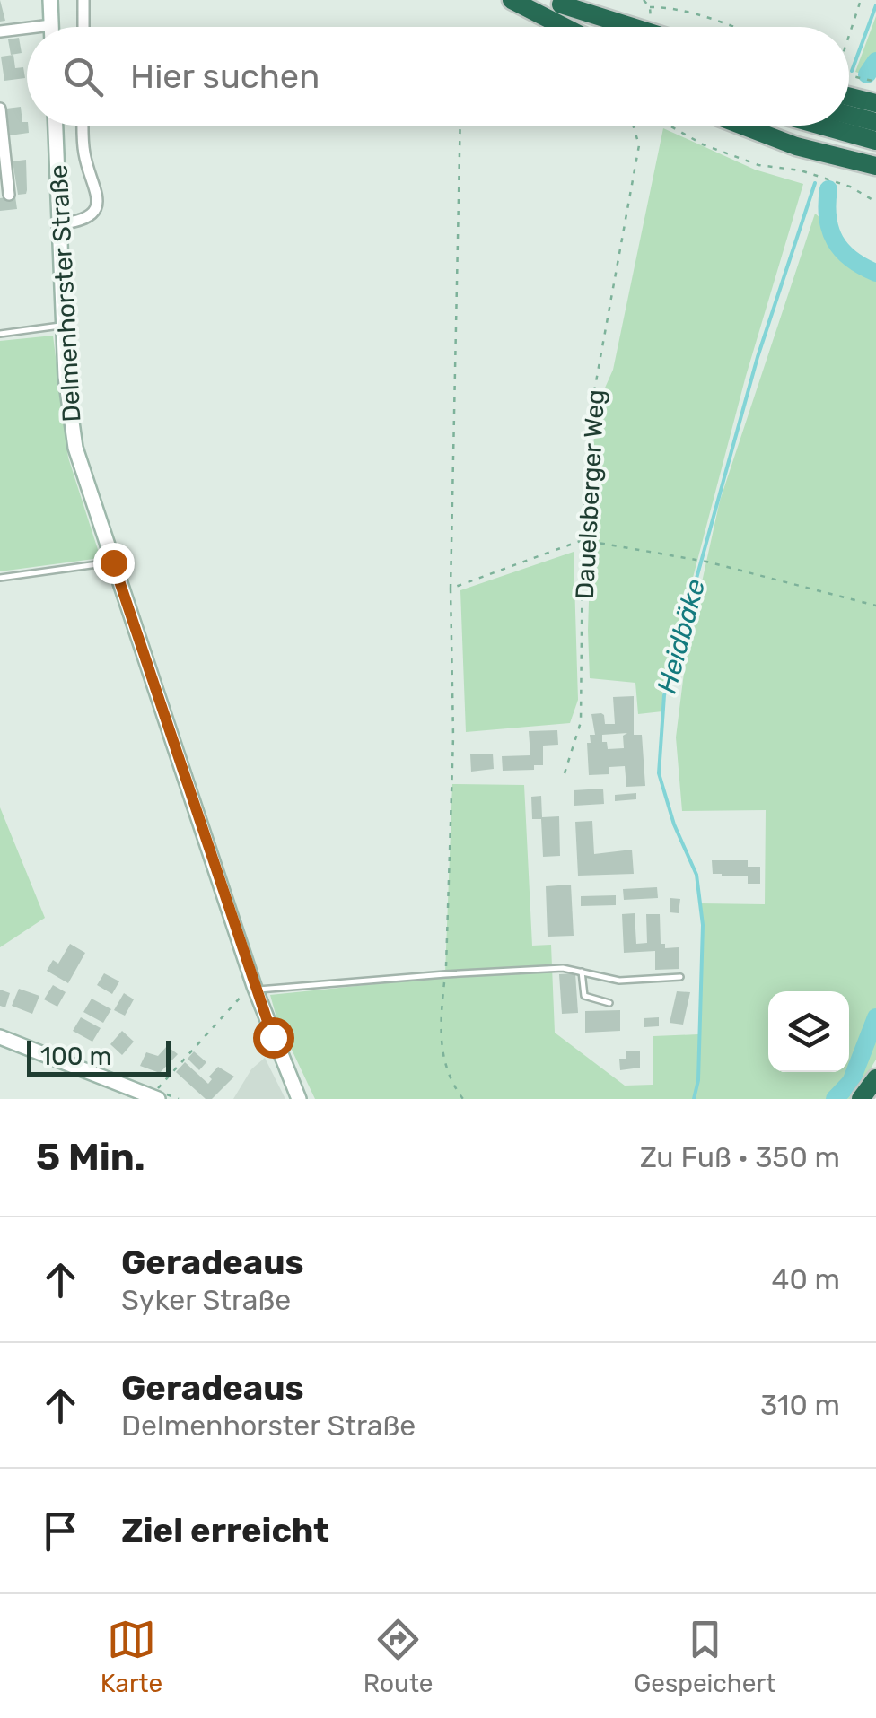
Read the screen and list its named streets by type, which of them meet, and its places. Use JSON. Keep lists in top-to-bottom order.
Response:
{
  "streets": {
    "street": ["Delmenhorster Straße"],
    "path": ["Dauelsberger Weg"]
  },
  "water": ["Heidbäke"],
  "scale_bar": "100 m",
  "page": {
    "search": "Hier suchen",
    "scale": "100 m",
    "heading": ["5 Min.", "Zu Fuß · 350 m"],
    "list": [
      ["Geradeaus", "Syker Straße", "40 m"],
      ["Geradeaus", "Delmenhorster Straße", "310 m"],
      "Ziel erreicht"
    ],
    "nav": ["Karte", "Route", "Gespeichert"]
  }
}
